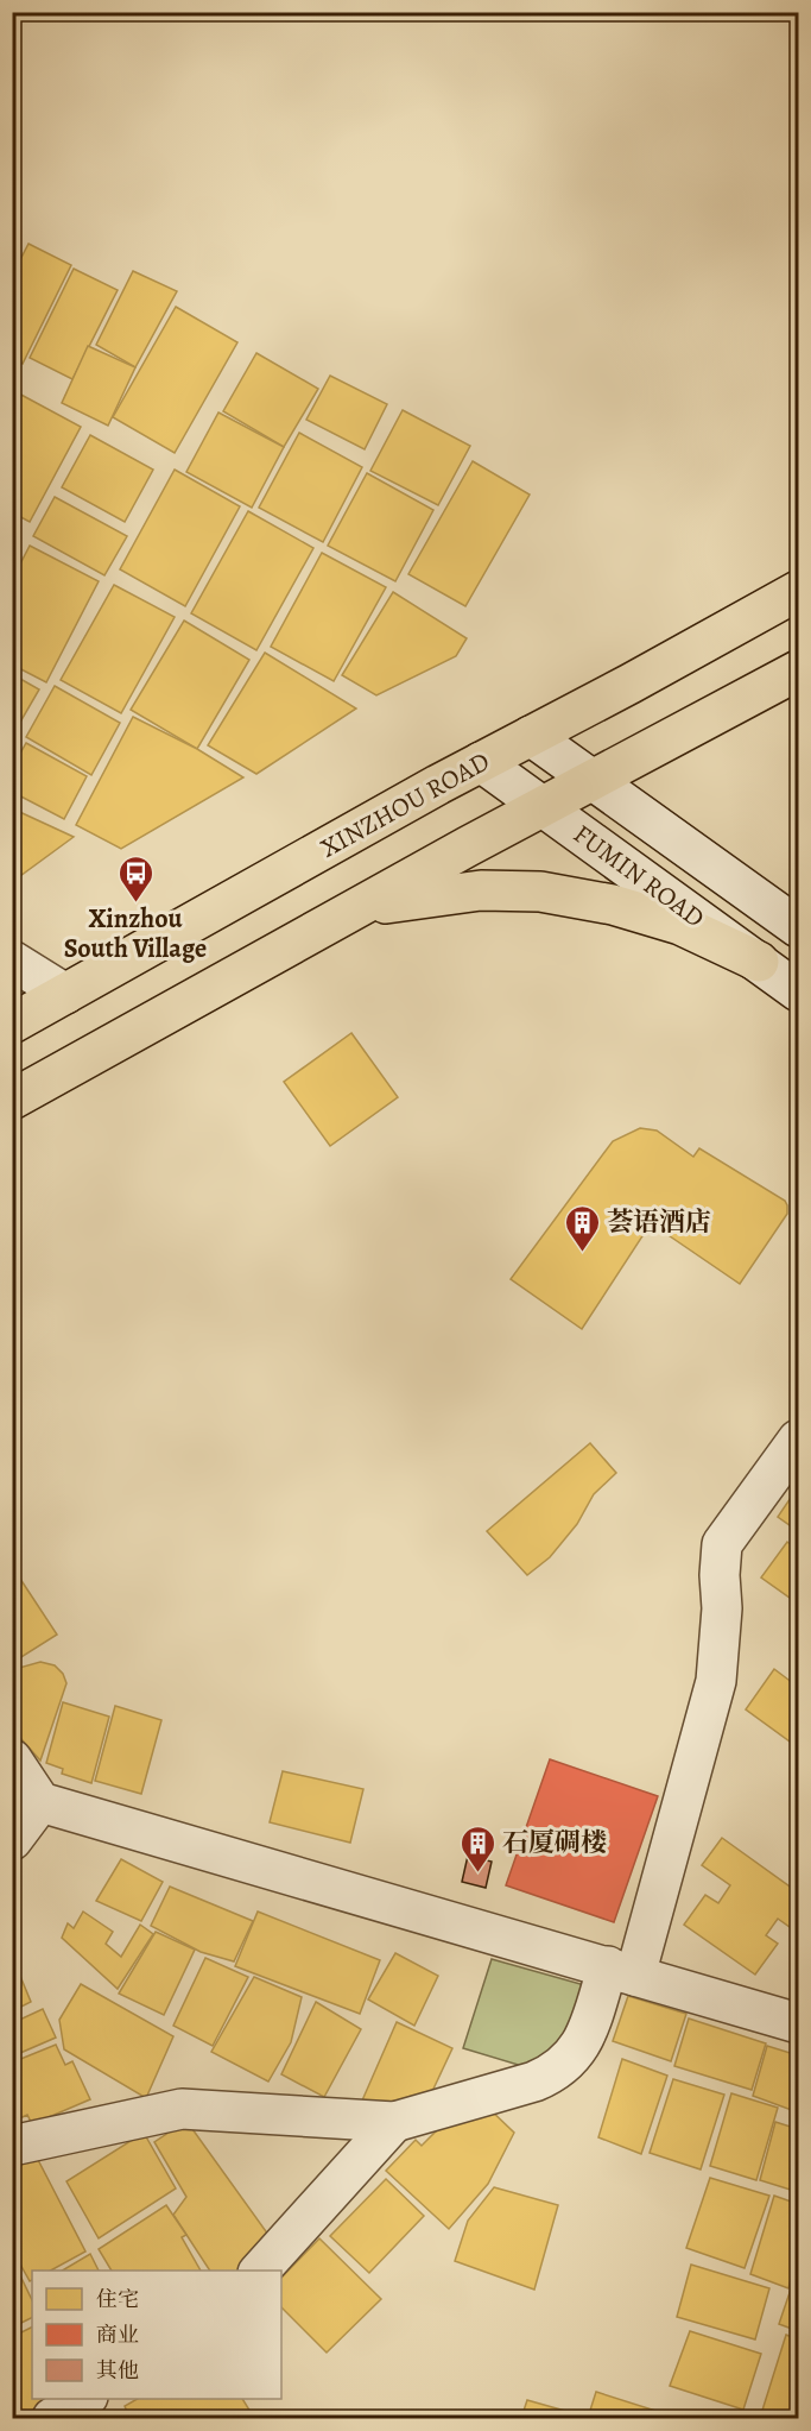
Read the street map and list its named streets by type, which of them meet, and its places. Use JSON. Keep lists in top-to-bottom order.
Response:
{
  "streets": {
    "main road": ["XINZHOU ROAD"],
    "street": ["FUMIN ROAD"]
  },
  "crossings": [
    ["XINZHOU ROAD", "FUMIN ROAD"]
  ],
  "places": {
    "bus stop": ["Xinzhou South Village"],
    "building": ["荟语酒店", "石厦碉楼"]
  },
  "legend": ["住宅", "商业", "其他"]
}
